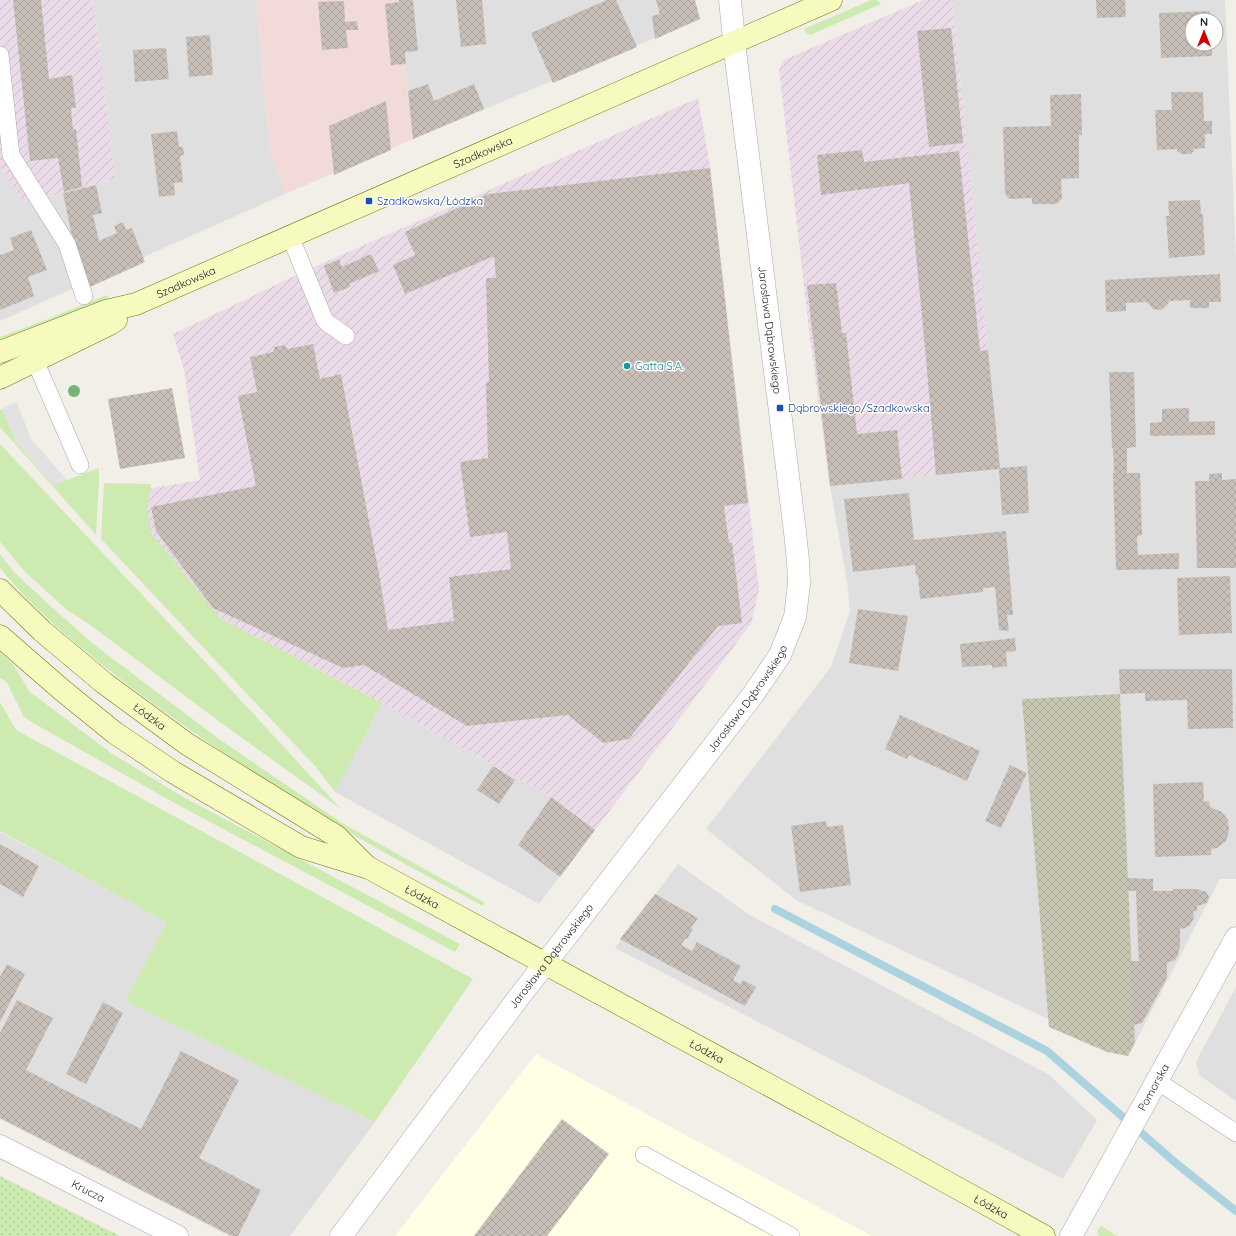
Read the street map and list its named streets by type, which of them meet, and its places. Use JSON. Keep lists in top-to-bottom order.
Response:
{
  "streets": {
    "main road": ["Szadkowska", "Łódzka"],
    "street": ["Jarosława Dąbrowskiego", "Pomorska", "Krucza"]
  },
  "crossings": [
    ["Szadkowska", "Jarosława Dąbrowskiego"],
    ["Jarosława Dąbrowskiego", "Łódzka"]
  ],
  "places": {
    "transit": ["Szadkowska/Łódzka", "Dąbrowskiego/Szadkowska"],
    "other": ["Gatta S.A."]
  },
  "north": "top"
}
